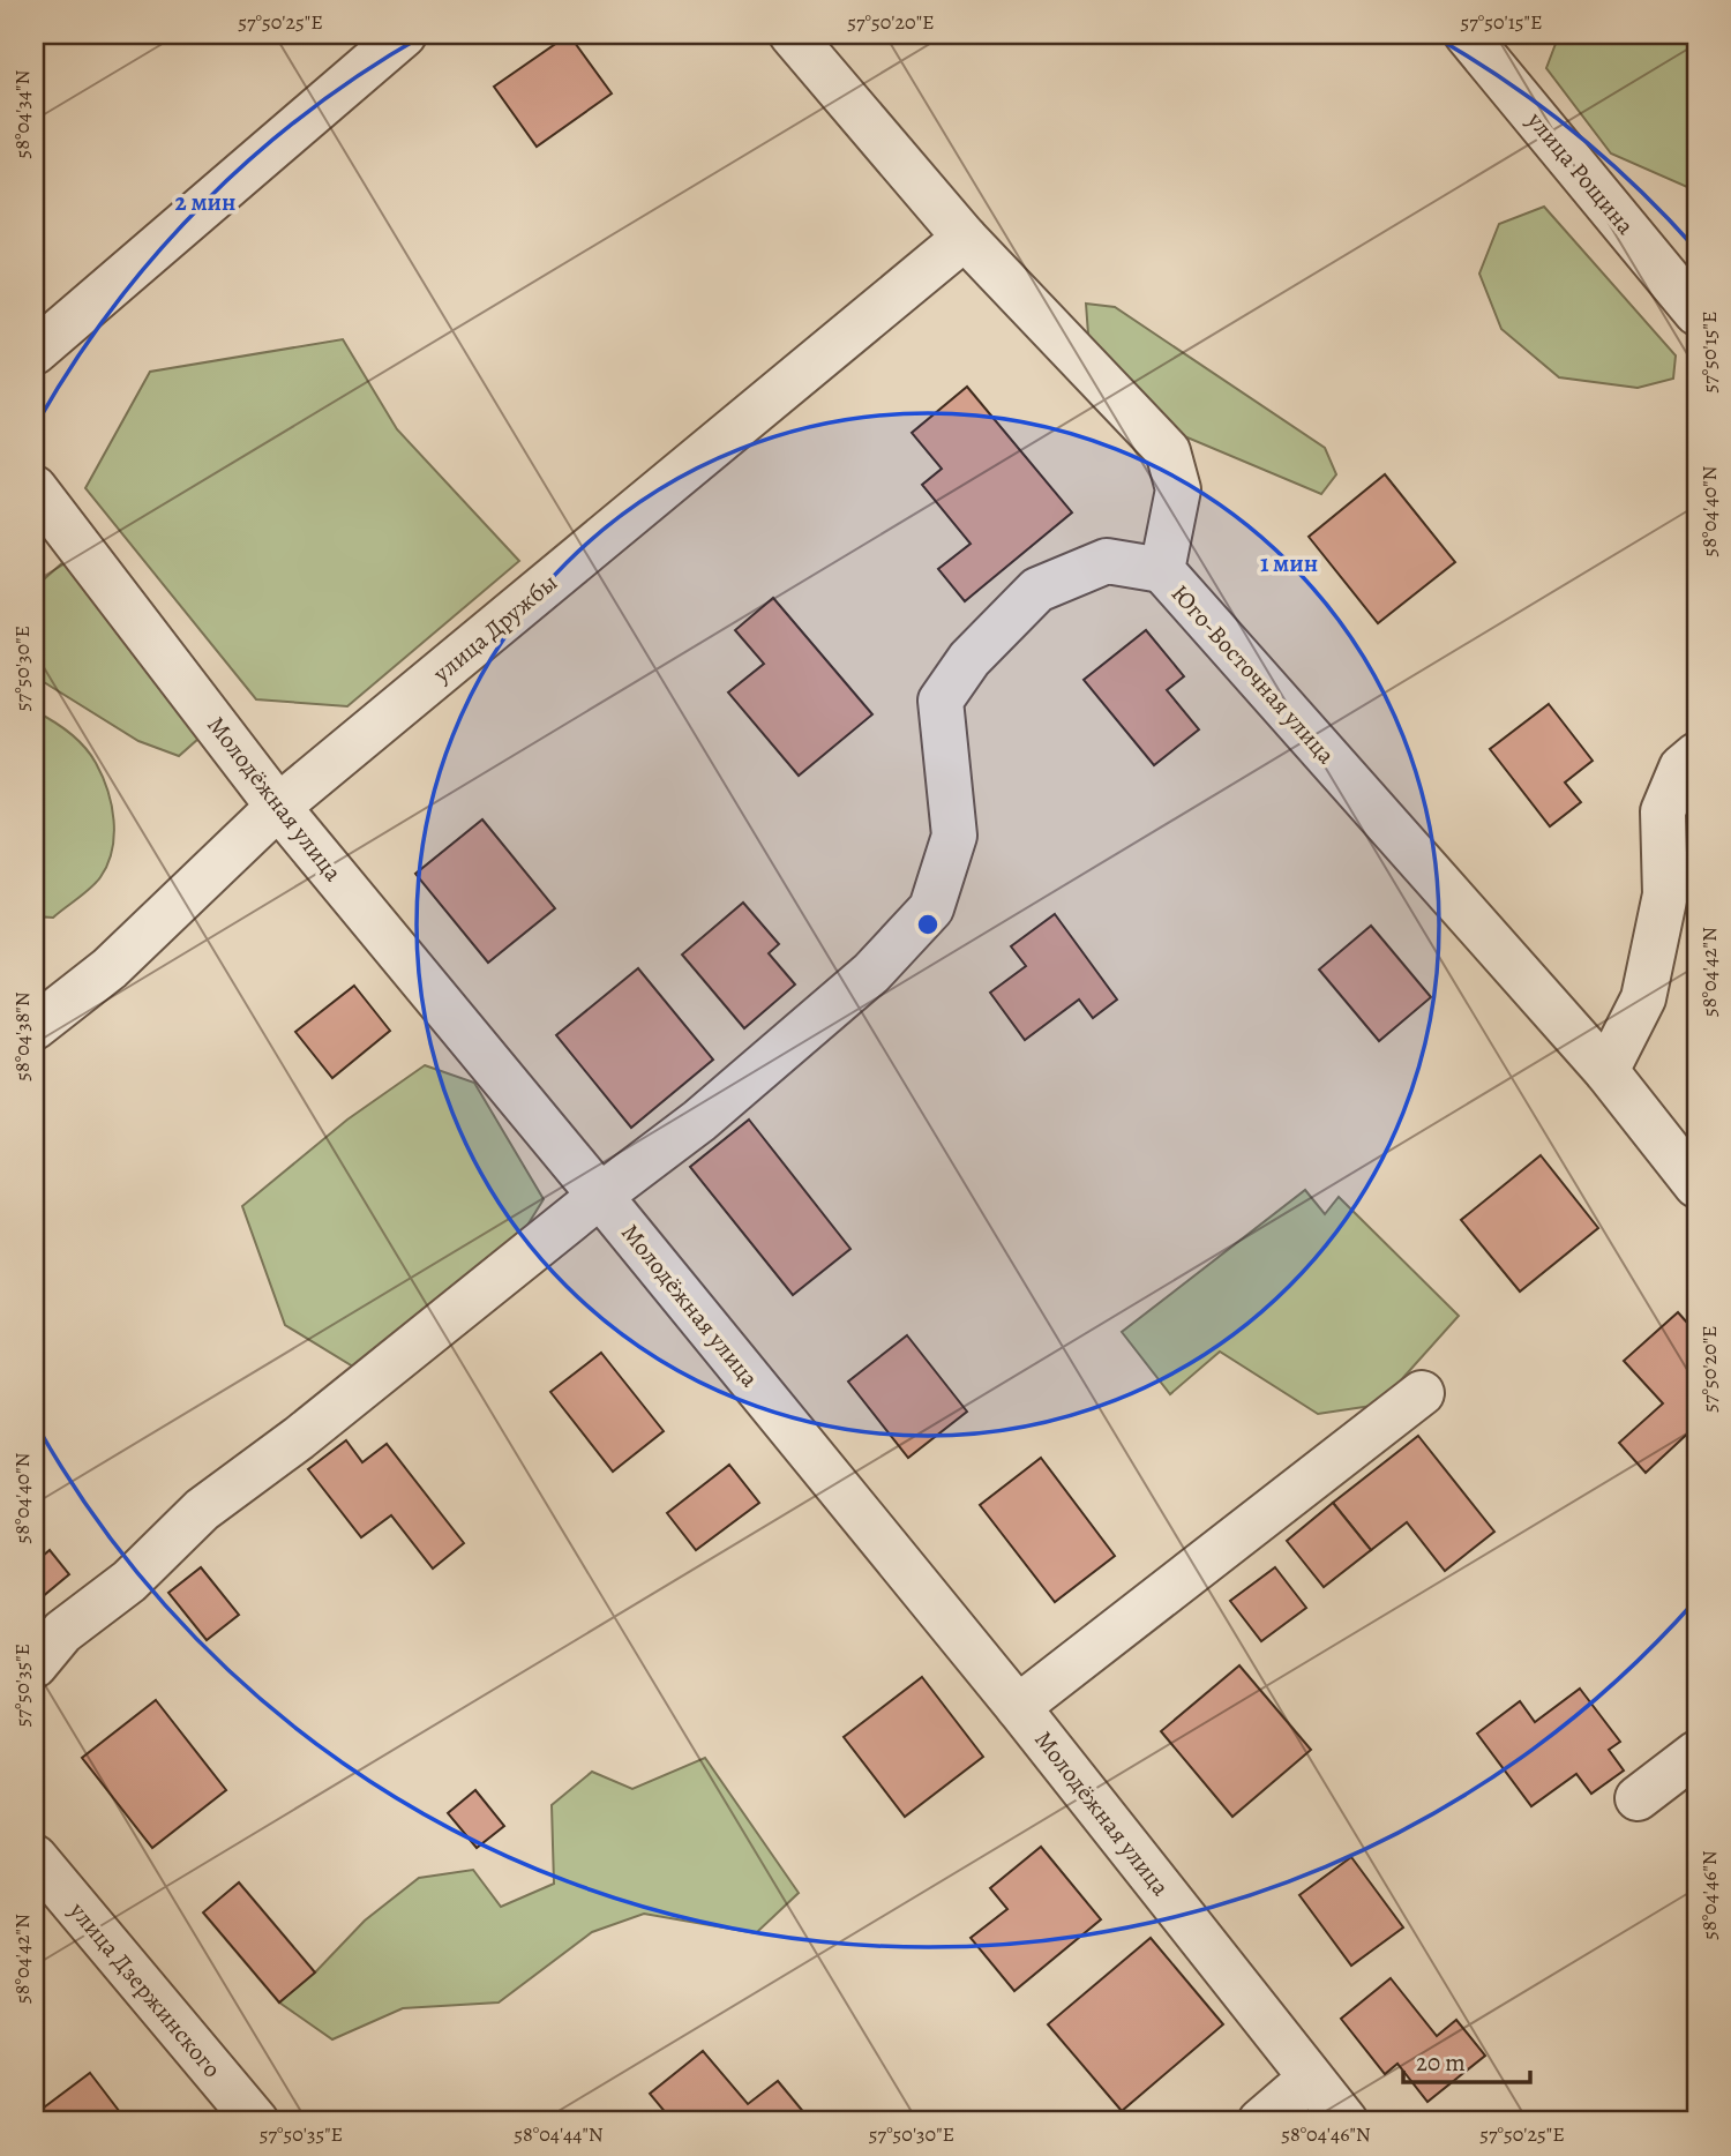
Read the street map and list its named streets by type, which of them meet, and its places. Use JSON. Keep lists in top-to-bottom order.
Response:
{
  "streets": {
    "street": [
      "улица Рощина",
      "улица Дружбы",
      "Юго-Восточная улица",
      "Молодёжная улица",
      "улица Дзержинского"
    ]
  },
  "crossings": [
    ["улица Дружбы", "Юго-Восточная улица"],
    ["улица Дружбы", "Молодёжная улица"]
  ],
  "scale_bar": "20 m",
  "coordinates": [
    "57°50'25\"E",
    "57°50'20\"E",
    "57°50'15\"E",
    "58°04'34\"N",
    "58°04'40\"N",
    "57°50'30\"E",
    "58°04'42\"N",
    "58°04'38\"N",
    "57°50'35\"E",
    "58°04'46\"N",
    "58°04'44\"N"
  ],
  "rings": ["2 мин", "1 мин"]
}
